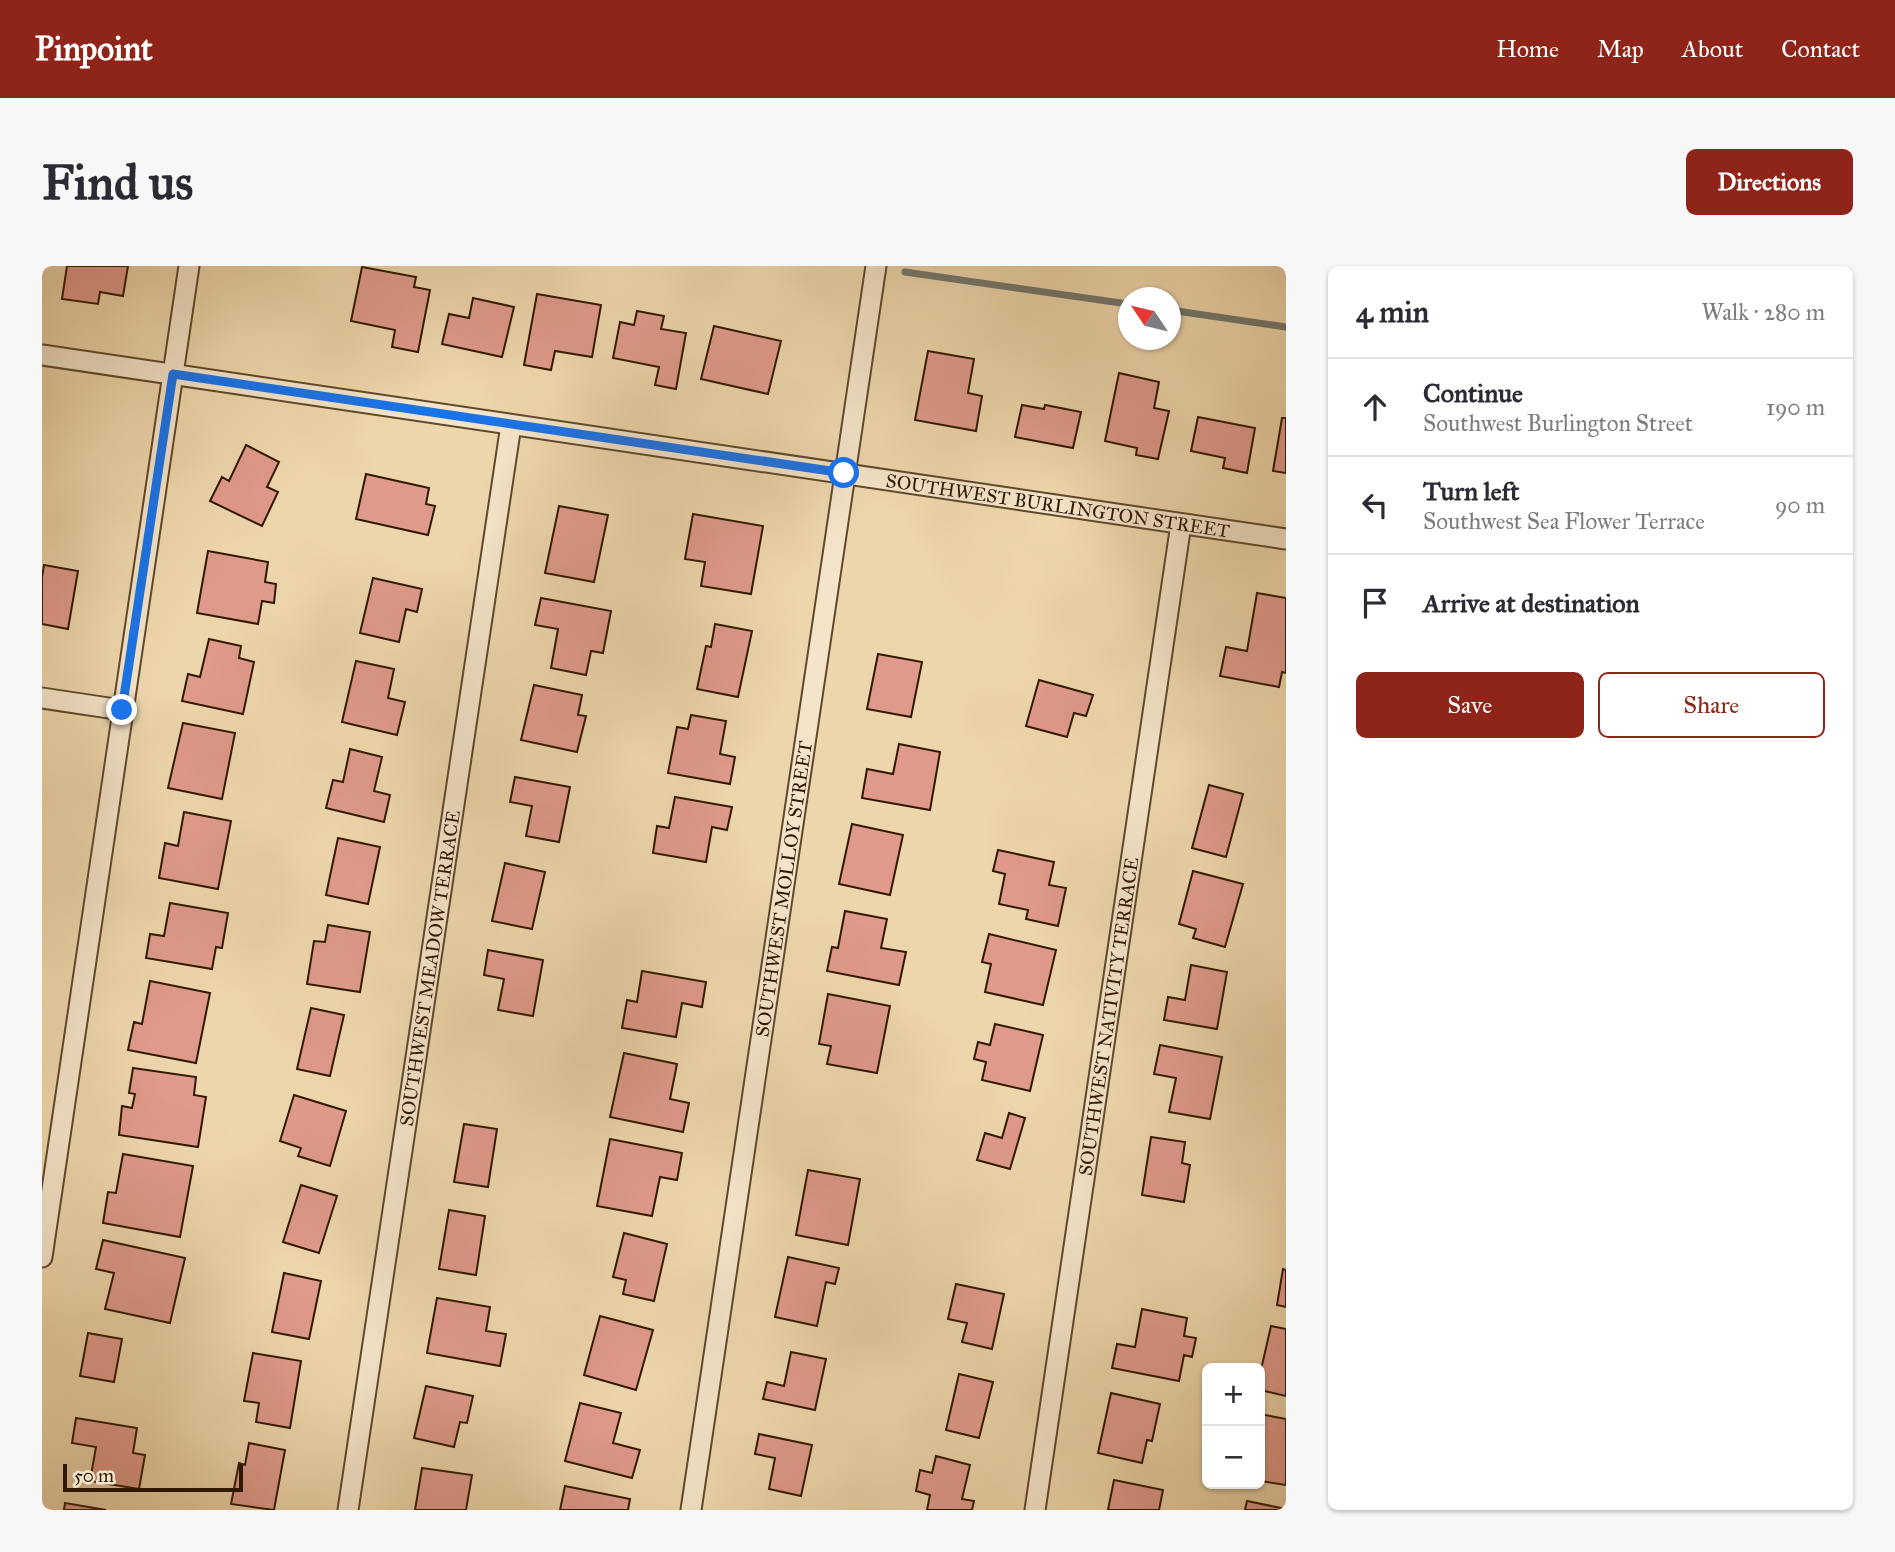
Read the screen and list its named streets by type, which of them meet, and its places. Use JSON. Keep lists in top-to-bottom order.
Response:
{
  "streets": {
    "street": [
      "SOUTHWEST BURLINGTON STREET",
      "SOUTHWEST MOLLOY STREET",
      "SOUTHWEST MEADOW TERRACE",
      "SOUTHWEST NATIVITY TERRACE"
    ]
  },
  "crossings": [
    ["SOUTHWEST BURLINGTON STREET", "SOUTHWEST MOLLOY STREET"],
    ["SOUTHWEST BURLINGTON STREET", "SOUTHWEST MEADOW TERRACE"],
    ["SOUTHWEST BURLINGTON STREET", "SOUTHWEST NATIVITY TERRACE"]
  ],
  "scale_bar": "50 m",
  "north": "top left",
  "page": {
    "header": "Pinpoint",
    "nav": [
      "Home",
      "Map",
      "About",
      "Contact"
    ],
    "buttons": [
      "Directions",
      ["Save", "Share"]
    ],
    "title": "Find us",
    "heading": ["4 min", "Walk · 280 m"],
    "list": [
      ["Continue", "Southwest Burlington Street", "190 m"],
      ["Turn left", "Southwest Sea Flower Terrace", "90 m"],
      "Arrive at destination"
    ],
    "map_buttons": ["+", "−"],
    "scale": "50 m"
  }
}
